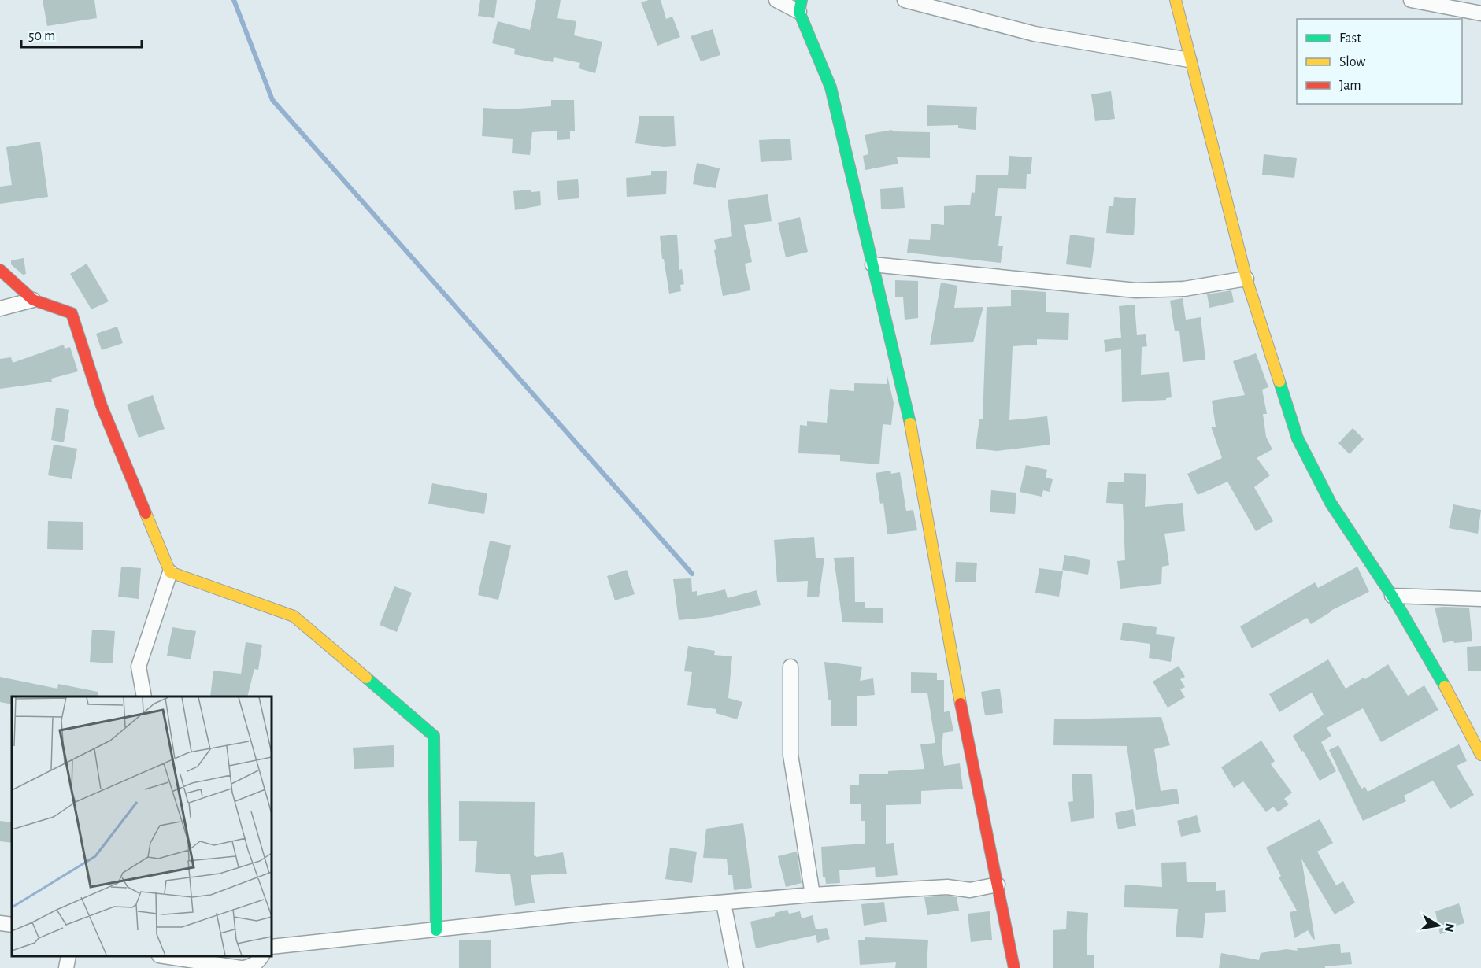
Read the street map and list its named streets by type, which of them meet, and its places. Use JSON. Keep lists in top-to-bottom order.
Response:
{
  "legend": ["Fast", "Slow", "Jam"],
  "scale_bar": "50 m",
  "north": "right"
}
